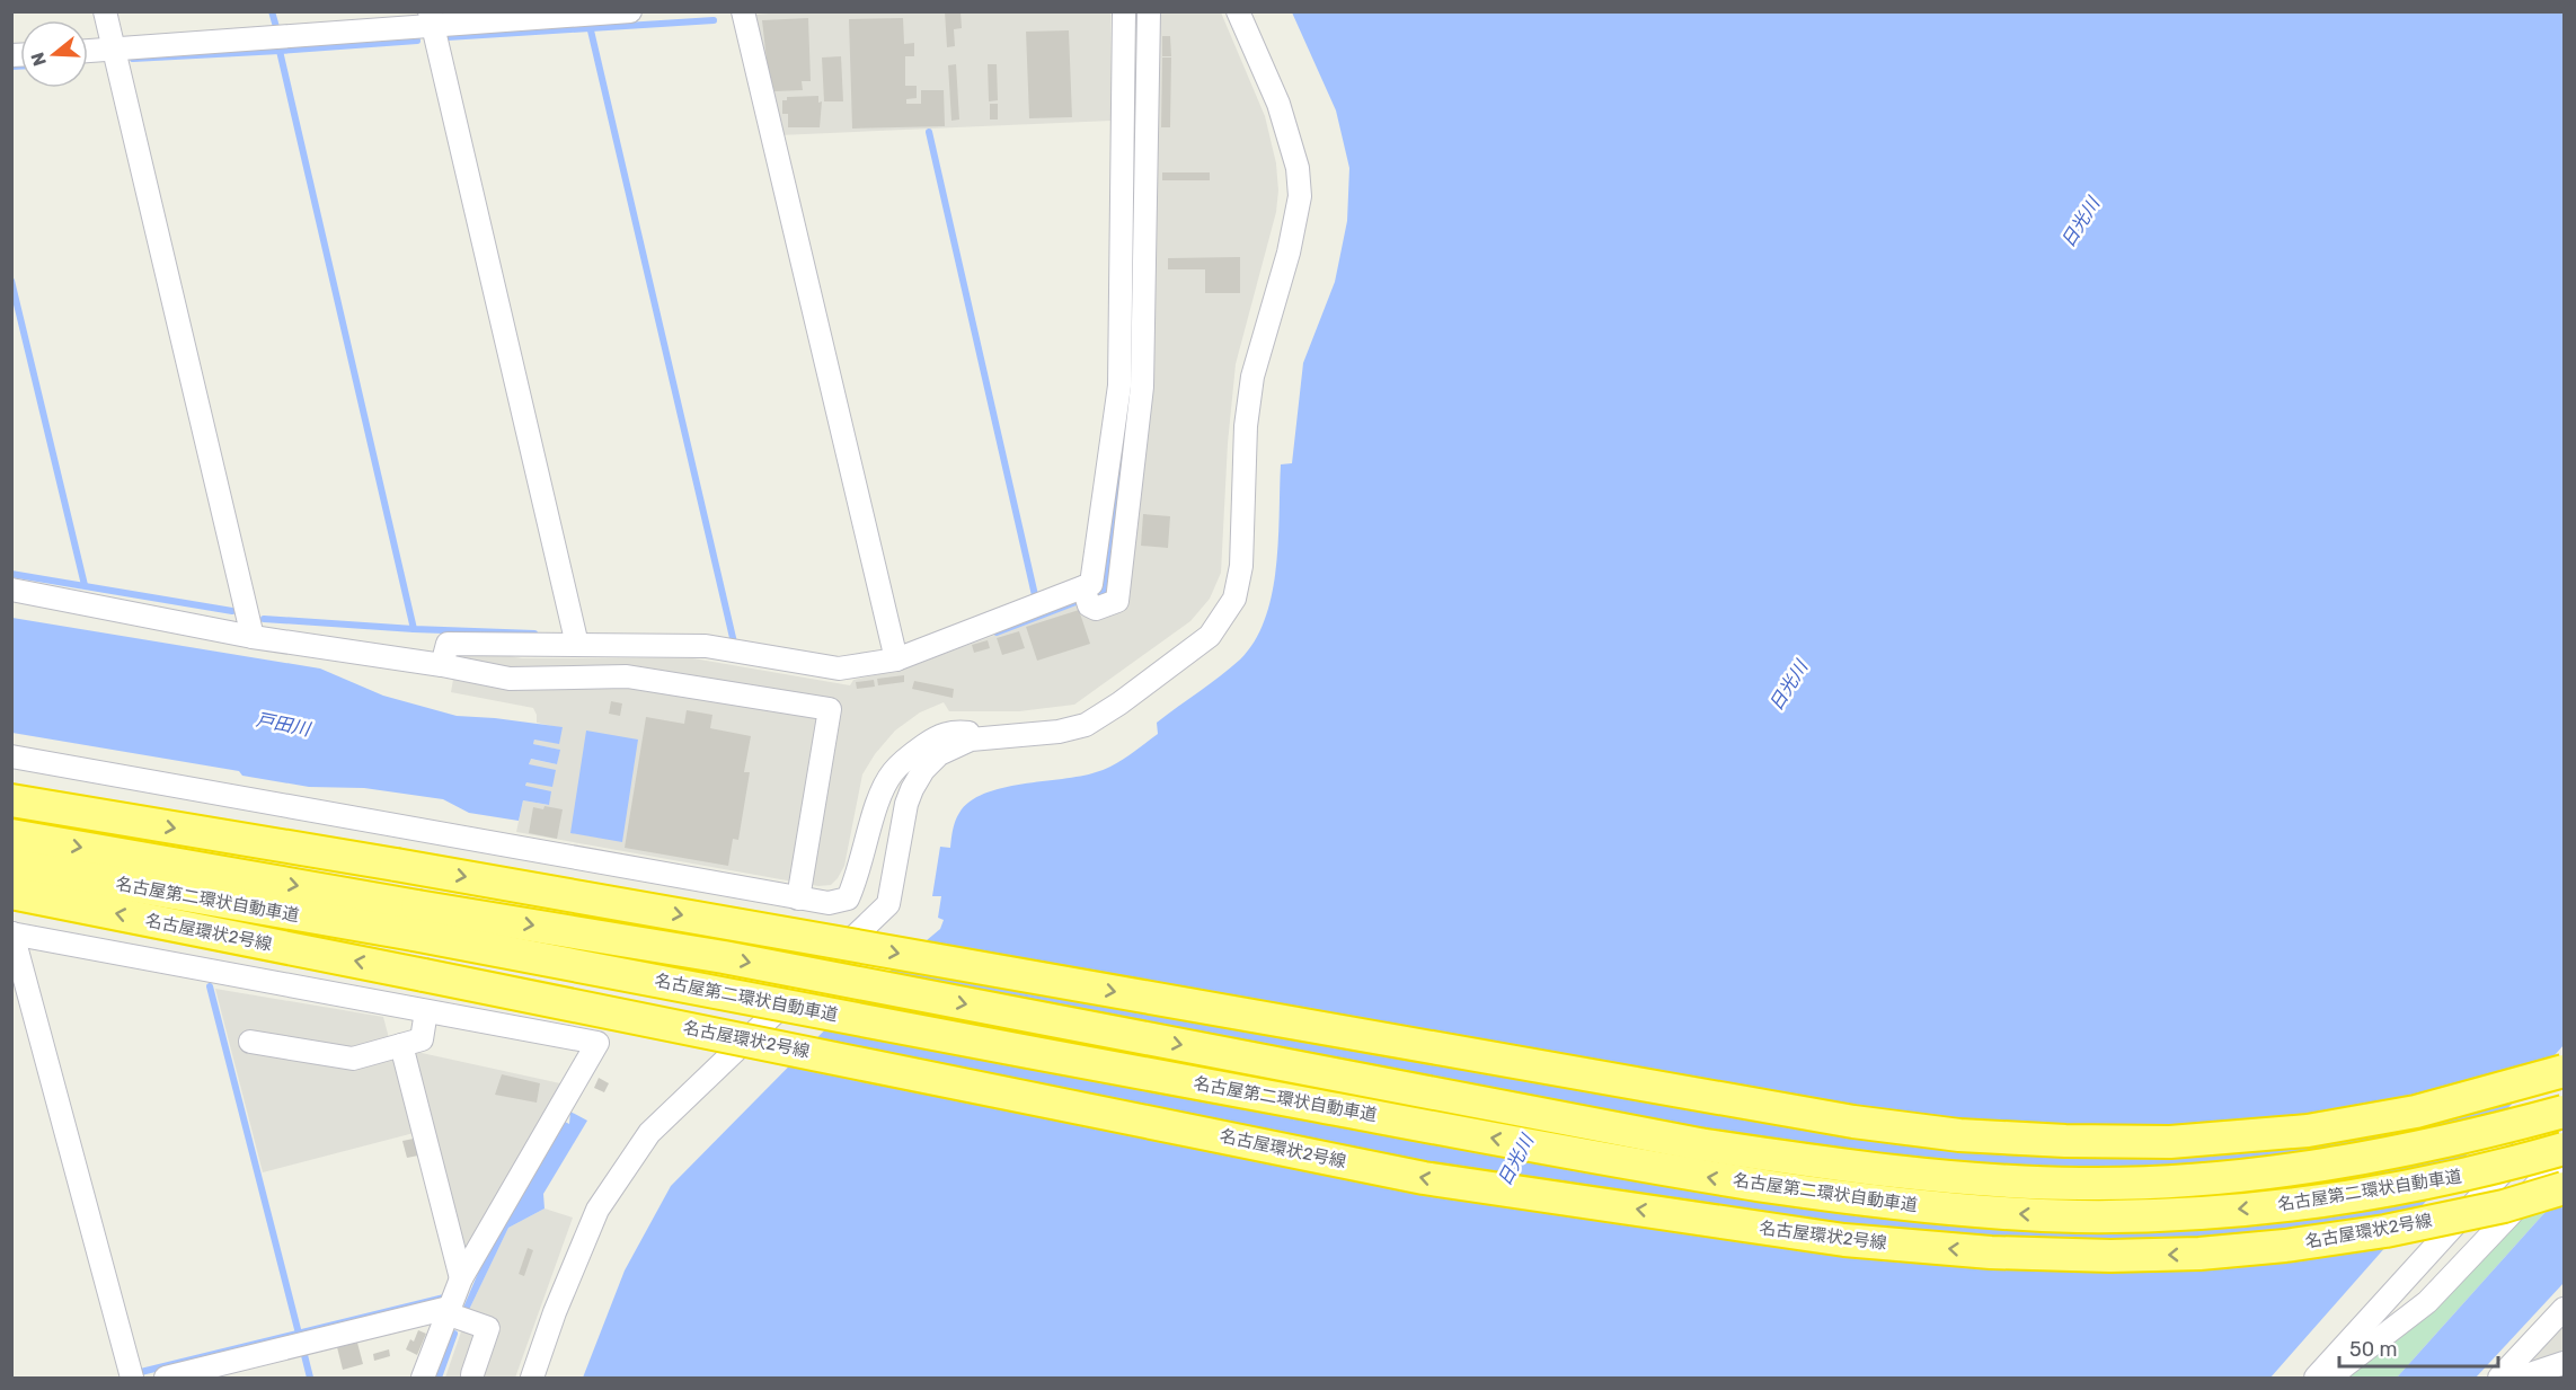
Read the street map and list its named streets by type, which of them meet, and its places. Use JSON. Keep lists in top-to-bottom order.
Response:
{
  "streets": {
    "highway": ["名古屋第二環状自動車道", "名古屋環状2号線"]
  },
  "water": ["日光川", "戸田川"],
  "scale_bar": "50 m",
  "north": "left"
}
